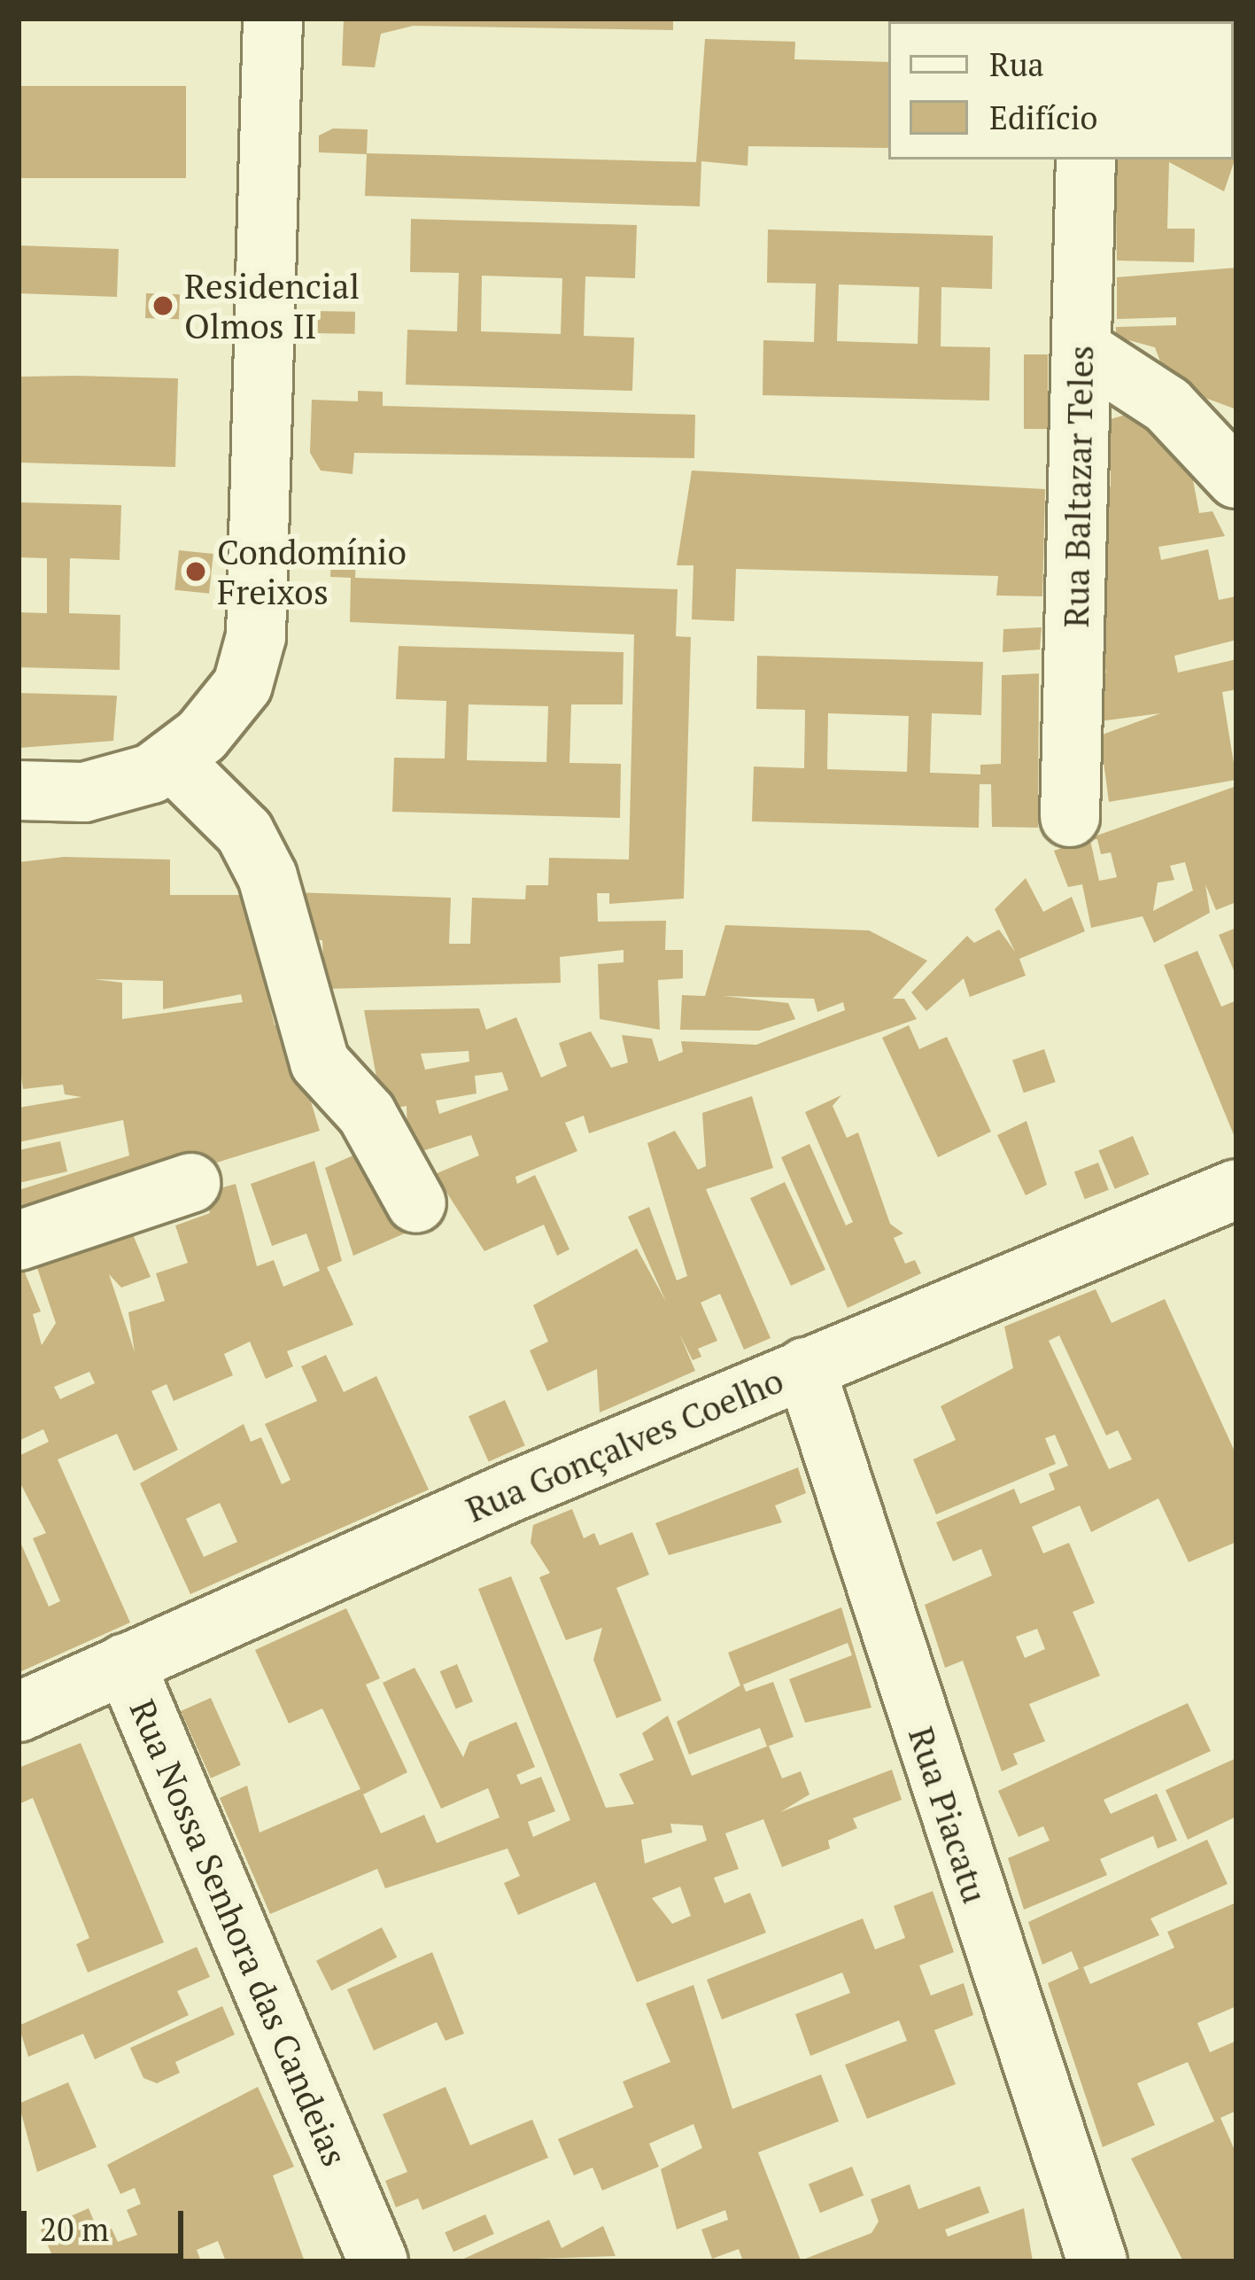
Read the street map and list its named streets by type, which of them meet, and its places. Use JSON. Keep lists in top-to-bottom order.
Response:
{
  "streets": {
    "street": [
      "Rua Baltazar Teles",
      "Rua Gonçalves Coelho",
      "Rua Piacatu",
      "Rua Nossa Senhora das Candeias"
    ]
  },
  "crossings": [
    ["Rua Gonçalves Coelho", "Rua Piacatu"],
    ["Rua Gonçalves Coelho", "Rua Nossa Senhora das Candeias"]
  ],
  "places": ["Residencial Olmos II", "Condomínio Freixos"],
  "legend": ["Rua", "Edifício"],
  "scale_bar": "20 m"
}
